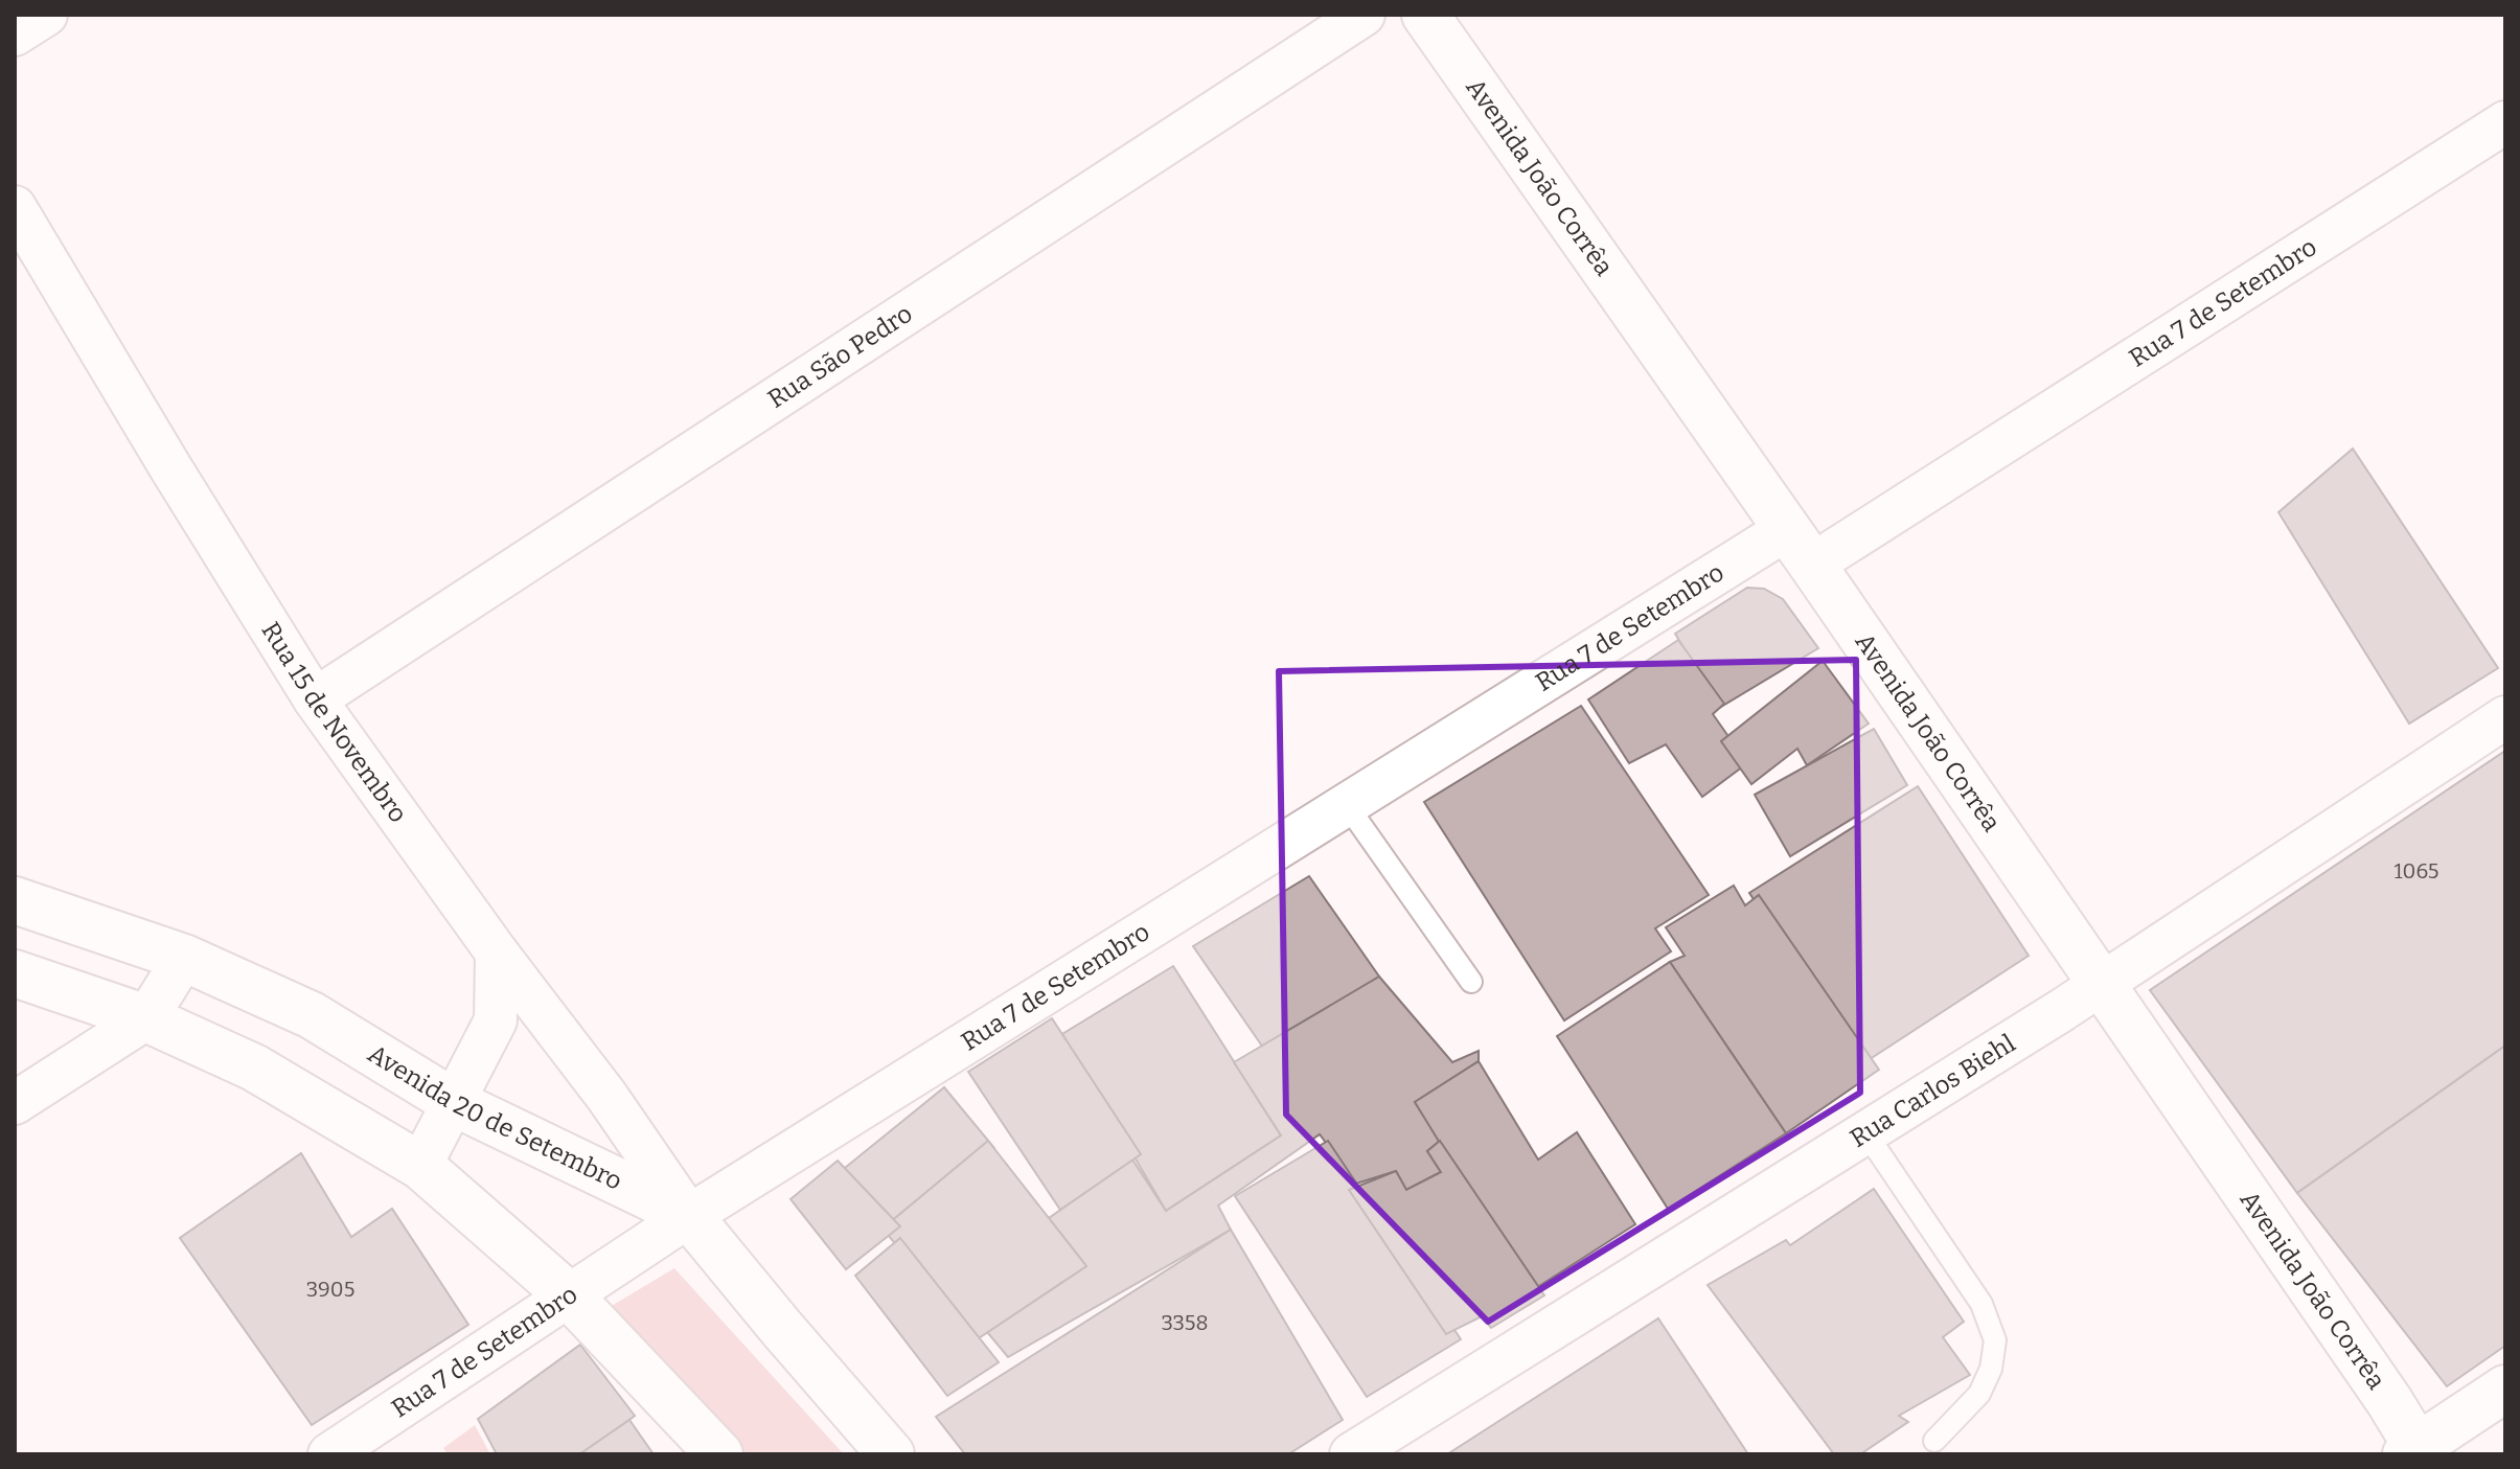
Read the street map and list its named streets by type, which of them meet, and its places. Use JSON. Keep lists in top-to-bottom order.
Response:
{
  "streets": {
    "main road": ["Avenida João Corrêa", "Avenida 20 de Setembro"],
    "street": [
      "Rua 7 de Setembro",
      "Rua São Pedro",
      "Rua 15 de Novembro",
      "Rua Carlos Biehl"
    ]
  },
  "crossings": [
    ["Avenida João Corrêa", "Rua 7 de Setembro"],
    ["Avenida João Corrêa", "Rua Carlos Biehl"],
    ["Rua 7 de Setembro", "Rua 15 de Novembro"],
    ["Rua 7 de Setembro", "Avenida 20 de Setembro"],
    ["Rua São Pedro", "Rua 15 de Novembro"],
    ["Rua 15 de Novembro", "Avenida 20 de Setembro"]
  ],
  "house_numbers": ["1065", "3905", "3358"]
}
